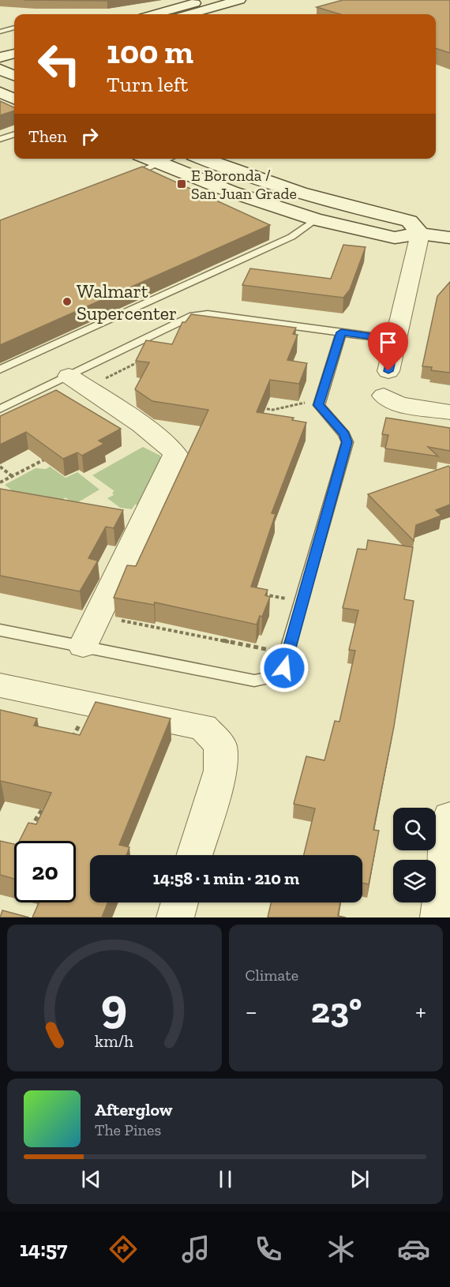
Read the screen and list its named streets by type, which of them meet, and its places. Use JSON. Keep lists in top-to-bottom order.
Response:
{
  "places": {
    "transit": ["E Boronda / San Juan Grade"],
    "other": ["Walmart Supercenter"]
  },
  "page": {
    "turn": ["100 m", "Turn left"],
    "then": "Then",
    "limit": "20",
    "trip": "14:58 · 1 min · 210 m",
    "tile": "Climate",
    "heat": ["−", "23°", "+"],
    "song": ["Afterglow", "The Pines"],
    "tabs": "14:57",
    "gauge": ["9", "km/h"]
  }
}
